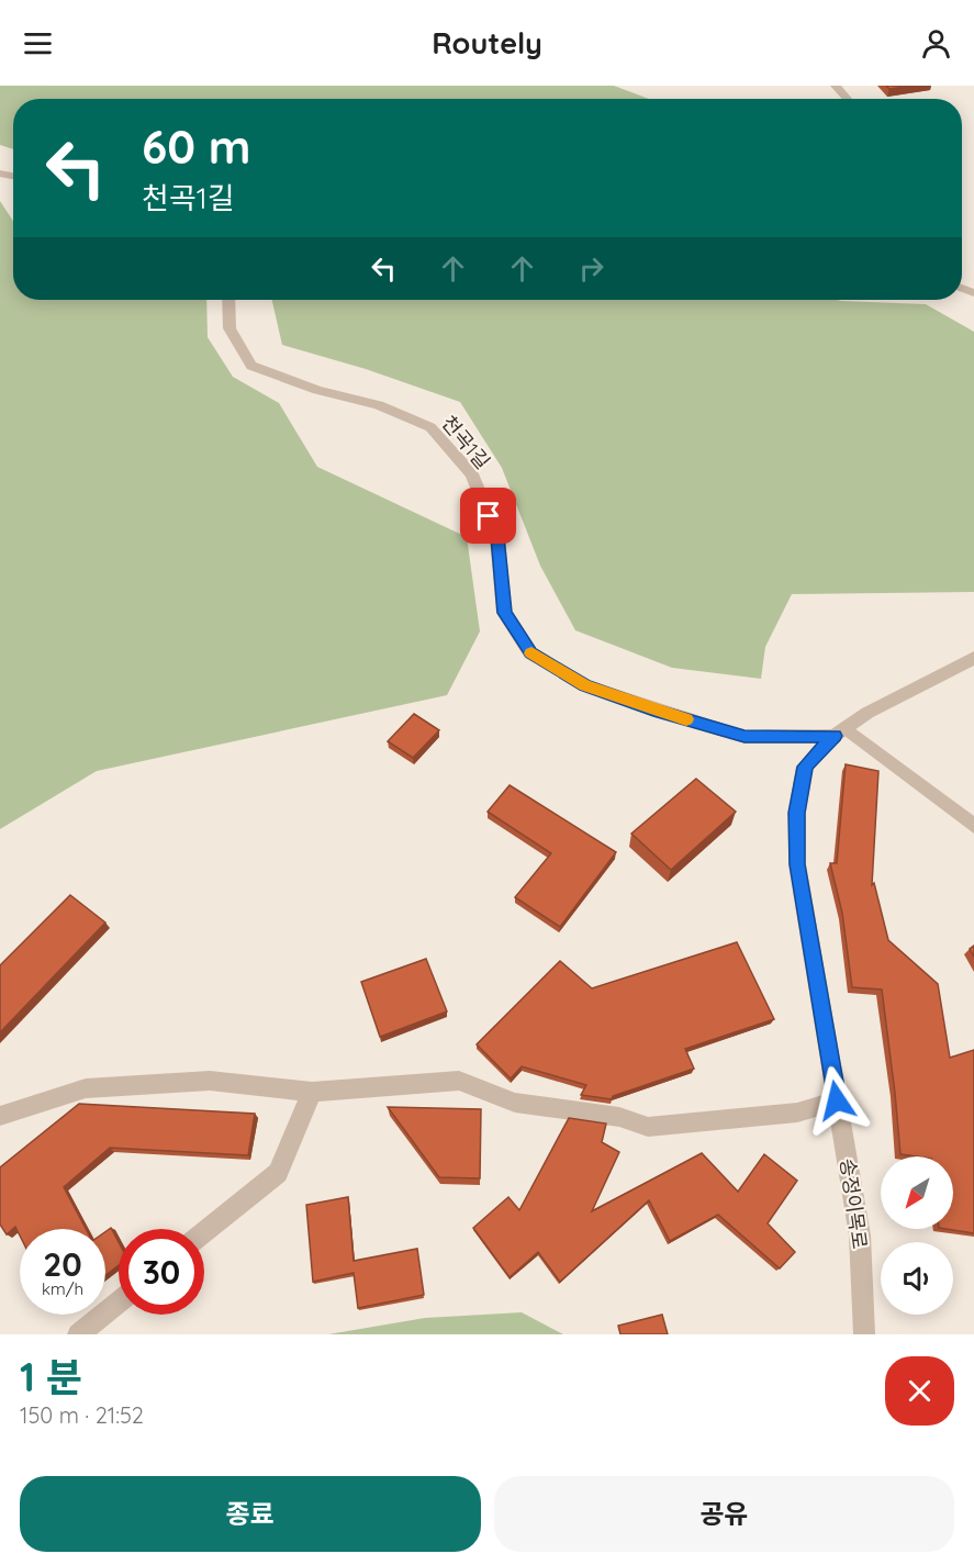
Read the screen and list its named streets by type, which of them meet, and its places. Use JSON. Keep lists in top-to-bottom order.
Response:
{
  "streets": {
    "street": ["천곡1길", "송정이목로"]
  },
  "crossings": [
    ["천곡1길", "송정이목로"]
  ],
  "north": "bottom left",
  "page": {
    "header": "Routely",
    "turn": ["60 m", "천곡1길"],
    "speed": "20 km/h",
    "limit": "30",
    "heading": ["1 분", "150 m · 21:52"],
    "buttons": ["종료", "공유"]
  }
}
